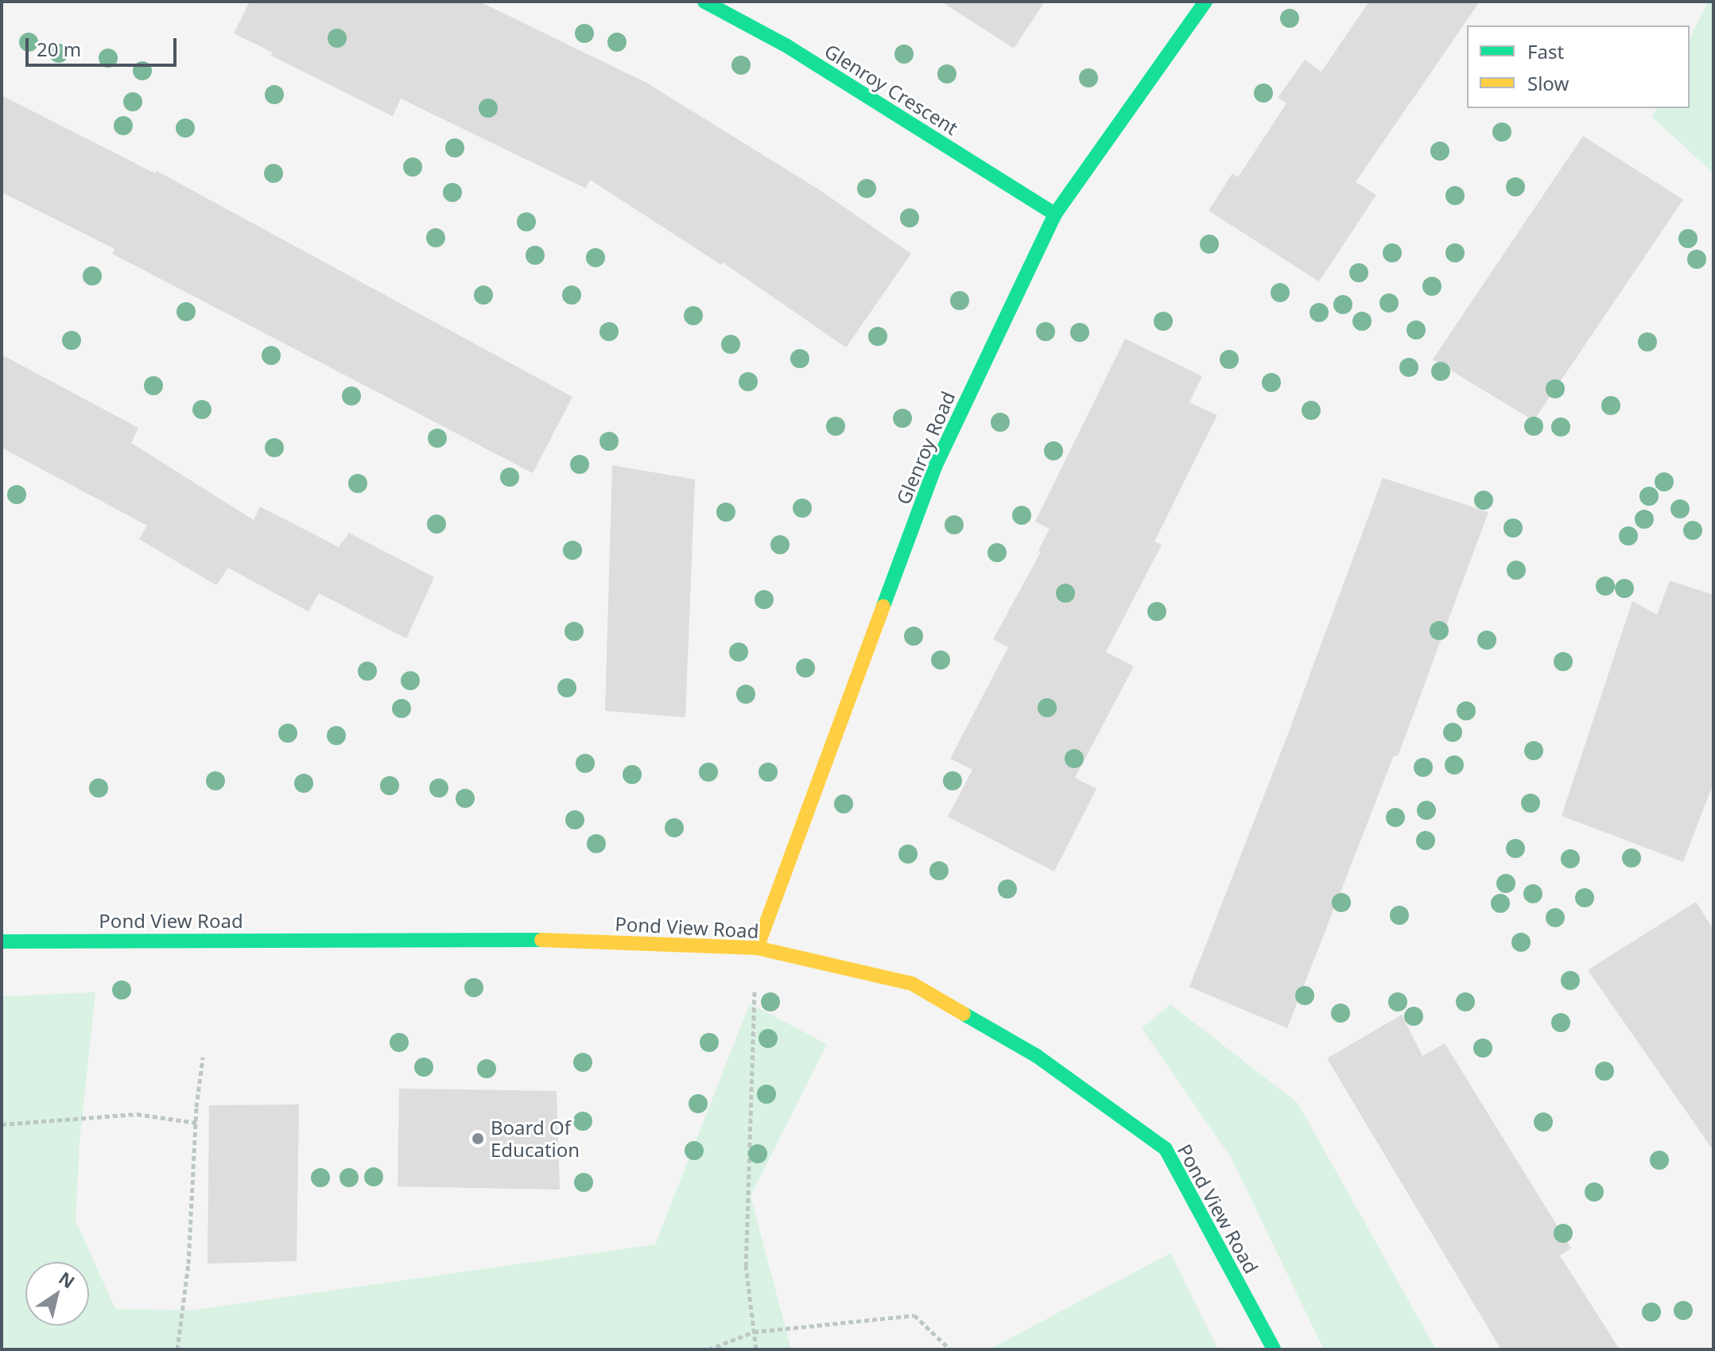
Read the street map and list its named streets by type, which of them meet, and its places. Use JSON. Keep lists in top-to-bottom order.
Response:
{
  "streets": {
    "street": ["Glenroy Crescent", "Glenroy Road", "Pond View Road"]
  },
  "crossings": [
    ["Glenroy Crescent", "Glenroy Road"],
    ["Glenroy Road", "Pond View Road"]
  ],
  "places": ["Board Of Education"],
  "legend": ["Fast", "Slow"],
  "scale_bar": "20 m",
  "north": "top right"
}
